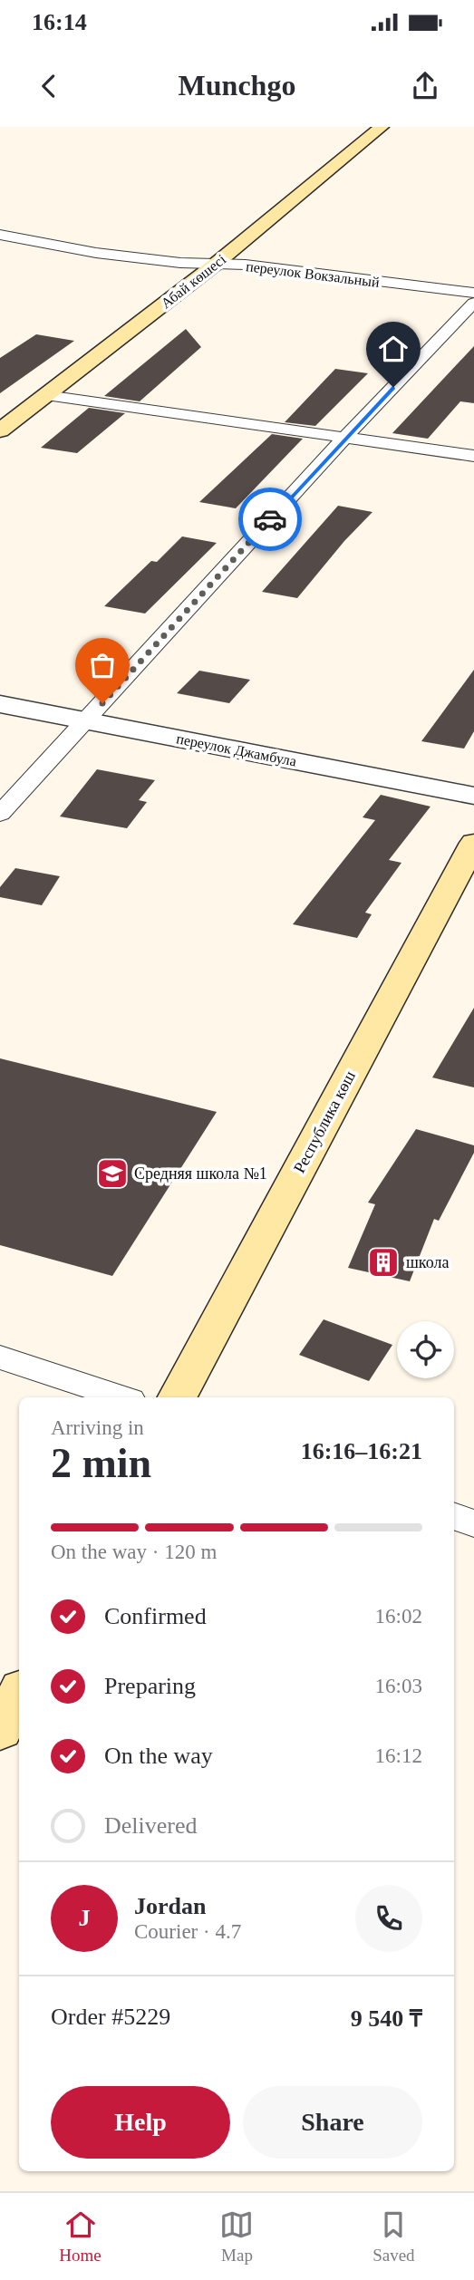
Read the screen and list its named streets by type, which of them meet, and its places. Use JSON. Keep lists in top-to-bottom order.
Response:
{
  "streets": {
    "main road": ["Абай көшесі", "Республика көш"],
    "street": ["переулок Вокзальный", "переулок Джамбула"]
  },
  "crossings": [
    ["переулок Вокзальный", "Абай көшесі"]
  ],
  "places": {
    "school or university": ["Средняя школа №1"],
    "building": ["школа"]
  },
  "page": {
    "status": "16:14",
    "header": "Munchgo",
    "heading": ["2 min", "Arriving in", "16:16–16:21"],
    "panel": [
      "Jordan",
      "Courier · 4.7",
      "Order #5229",
      "9 540 ₸"
    ],
    "bar": "On the way · 120 m",
    "list": [
      ["Confirmed", "16:02"],
      ["Preparing", "16:03"],
      ["On the way", "16:12"],
      "Delivered"
    ],
    "round": "J",
    "buttons": ["Help", "Share"],
    "tabs": ["Home", "Map", "Saved"]
  }
}
